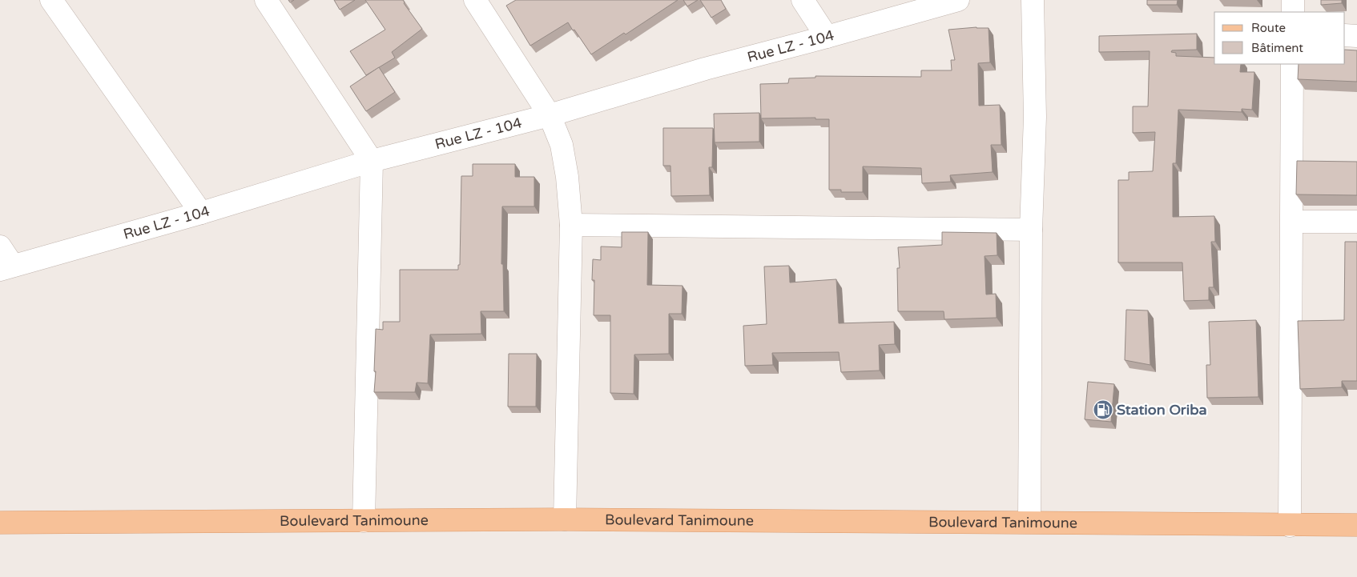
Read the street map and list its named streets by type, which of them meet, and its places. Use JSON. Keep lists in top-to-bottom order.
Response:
{
  "streets": {
    "main road": ["Boulevard Tanimoune"],
    "street": ["Rue LZ - 104"]
  },
  "places": {
    "fuel station": ["Station Oriba"]
  },
  "legend": ["Route", "Bâtiment"]
}
